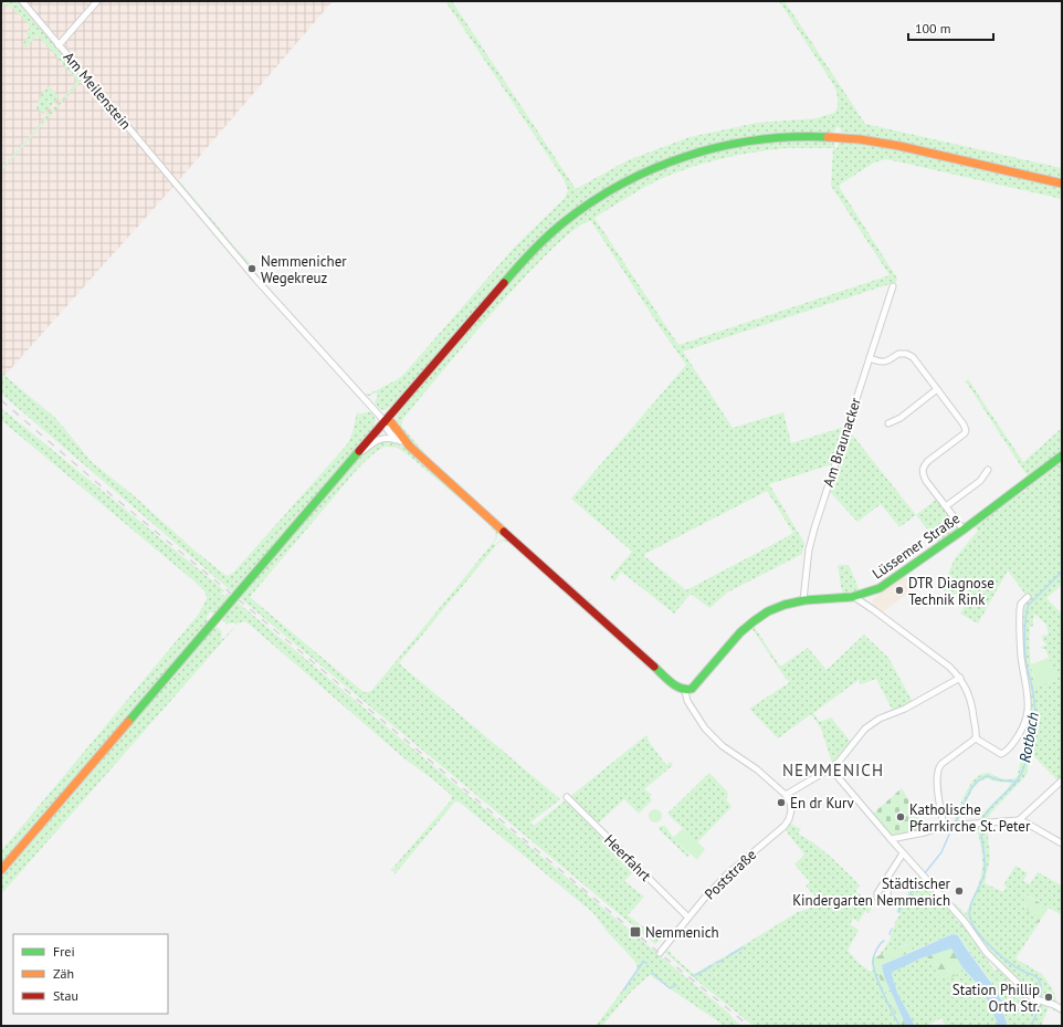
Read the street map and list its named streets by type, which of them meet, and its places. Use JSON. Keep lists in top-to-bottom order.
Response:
{
  "streets": {
    "street": [
      "Am Meilenstein",
      "Am Braunacker",
      "Lüssemer Straße",
      "Heerfahrt",
      "Poststraße"
    ]
  },
  "crossings": [
    ["Am Braunacker", "Lüssemer Straße"],
    ["Heerfahrt", "Poststraße"]
  ],
  "districts": ["NEMMENICH"],
  "water": ["Rotbach"],
  "places": {
    "other": [
      "Nemmenicher Wegekreuz",
      "DTR Diagnose Technik Rink",
      "En dr Kurv",
      "Katholische Pfarrkirche St. Peter",
      "Städtischer Kindergarten Nemmenich",
      "Station Phillip Orth Str."
    ],
    "transit": ["Nemmenich"]
  },
  "legend": ["Frei", "Zäh", "Stau"],
  "scale_bar": "100 m"
}
